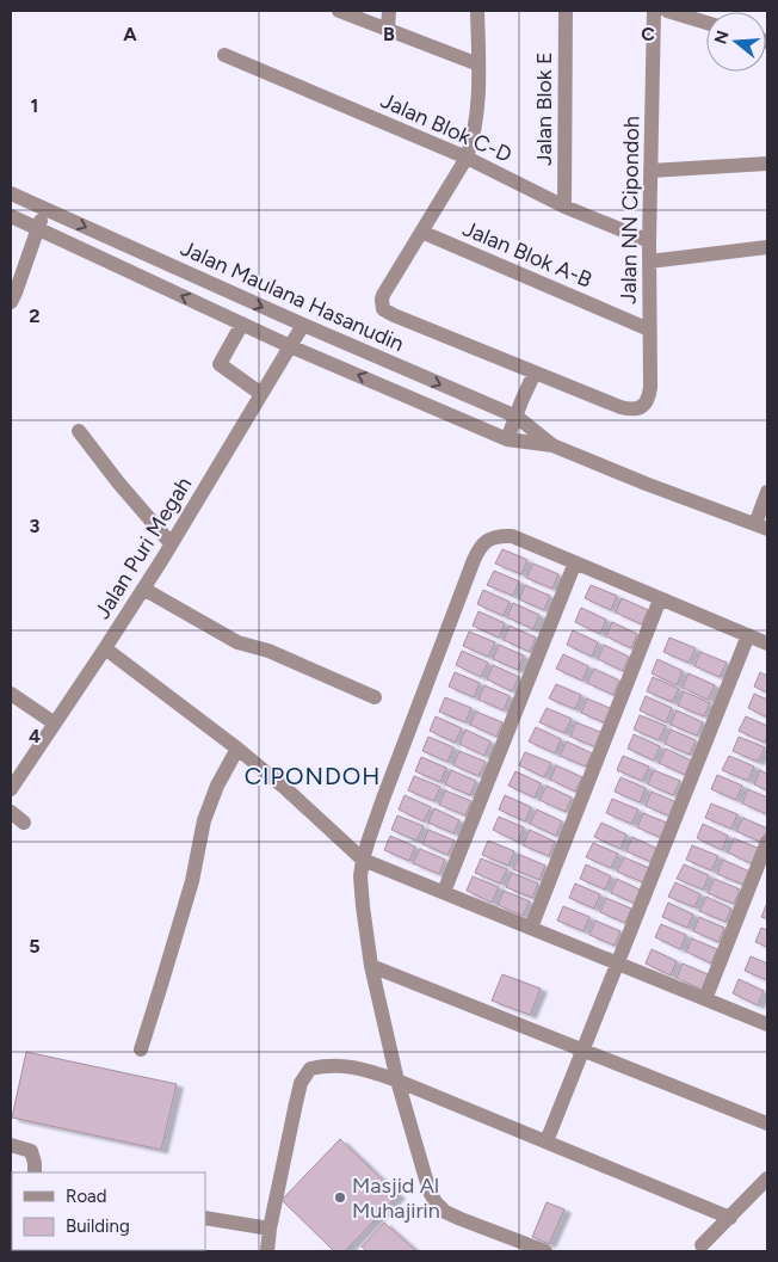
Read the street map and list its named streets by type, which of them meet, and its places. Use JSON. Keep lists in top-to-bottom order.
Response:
{
  "streets": {
    "street": [
      "Jalan Blok E",
      "Jalan Blok C-D",
      "Jalan NN Cipondoh",
      "Jalan Blok A-B",
      "Jalan Maulana Hasanudin",
      "Jalan Puri Megah"
    ]
  },
  "crossings": [
    ["Jalan Blok E", "Jalan Blok C-D"],
    ["Jalan Blok C-D", "Jalan NN Cipondoh"],
    ["Jalan NN Cipondoh", "Jalan Blok A-B"],
    ["Jalan Maulana Hasanudin", "Jalan Puri Megah"]
  ],
  "districts": ["CIPONDOH"],
  "places": ["Masjid Al Muhajirin"],
  "legend": ["Road", "Building"],
  "north": "left",
  "grid": {
    "columns": ["A", "B", "C"],
    "rows": [
      "1",
      "2",
      "3",
      "4",
      "5"
    ]
  }
}
